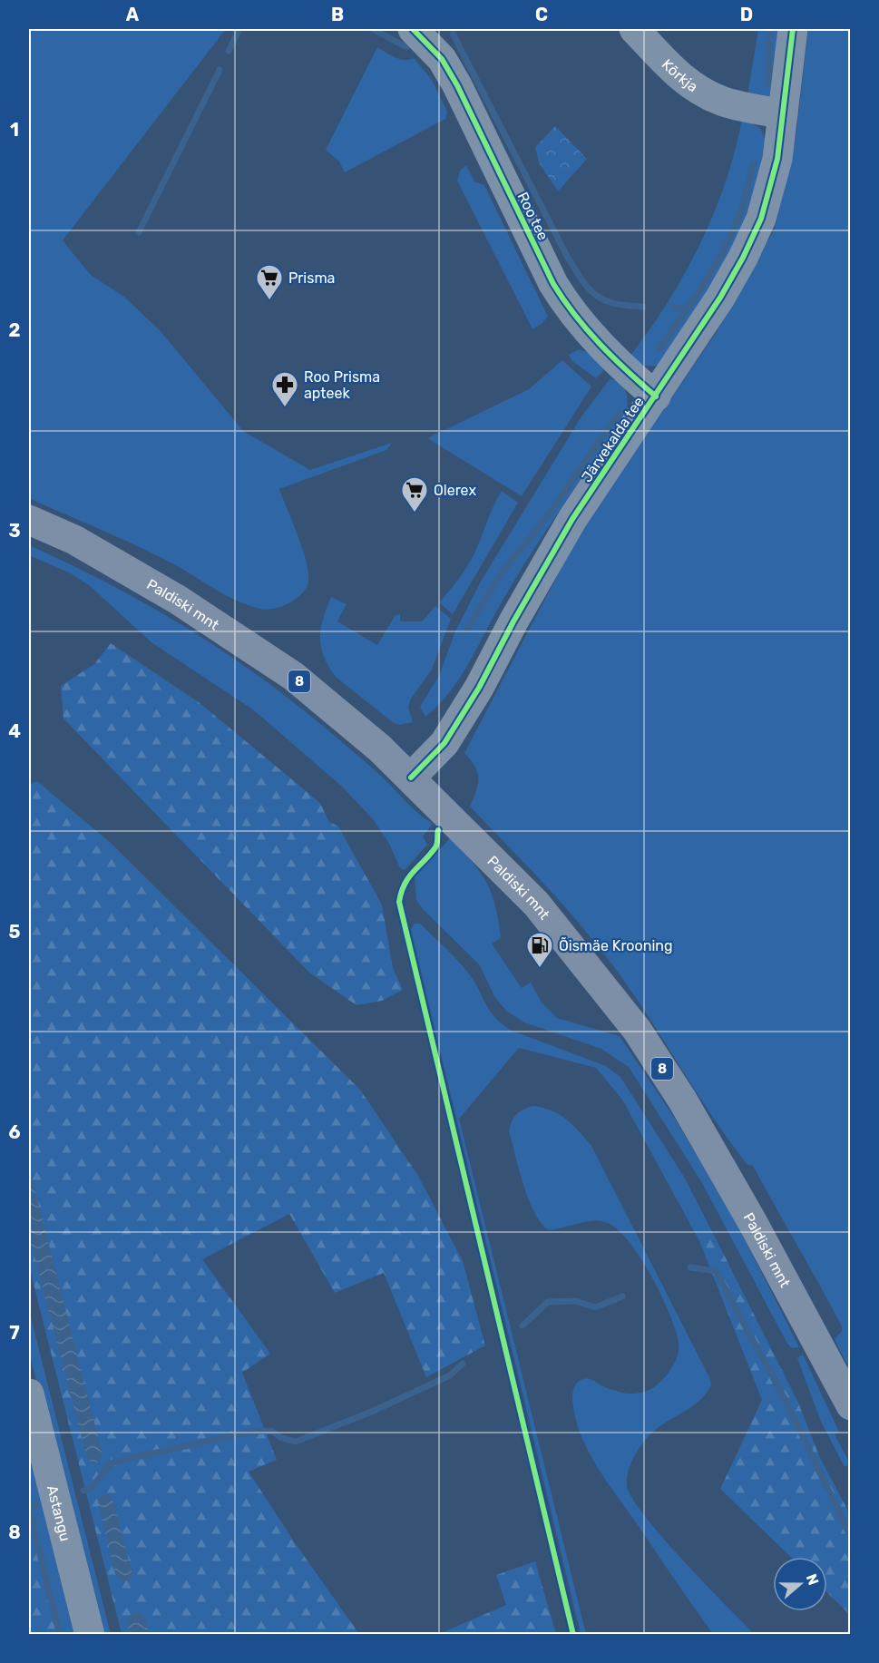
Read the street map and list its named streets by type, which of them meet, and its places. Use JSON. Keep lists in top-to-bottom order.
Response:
{
  "streets": {
    "main road": ["Paldiski mnt", "8"],
    "street": [
      "Kõrkja",
      "Roo tee",
      "Järvekalda tee",
      "Astangu"
    ]
  },
  "crossings": [
    ["Kõrkja", "Järvekalda tee"],
    ["Roo tee", "Järvekalda tee"],
    ["Järvekalda tee", "Paldiski mnt"]
  ],
  "places": {
    "supermarket": ["Prisma", "Olerex"],
    "pharmacy": ["Roo Prisma apteek"],
    "fuel station": ["Õismäe Krooning"]
  },
  "north": "right",
  "grid": {
    "columns": [
      "A",
      "B",
      "C",
      "D"
    ],
    "rows": [
      "1",
      "2",
      "3",
      "4",
      "5",
      "6",
      "7",
      "8"
    ]
  }
}
